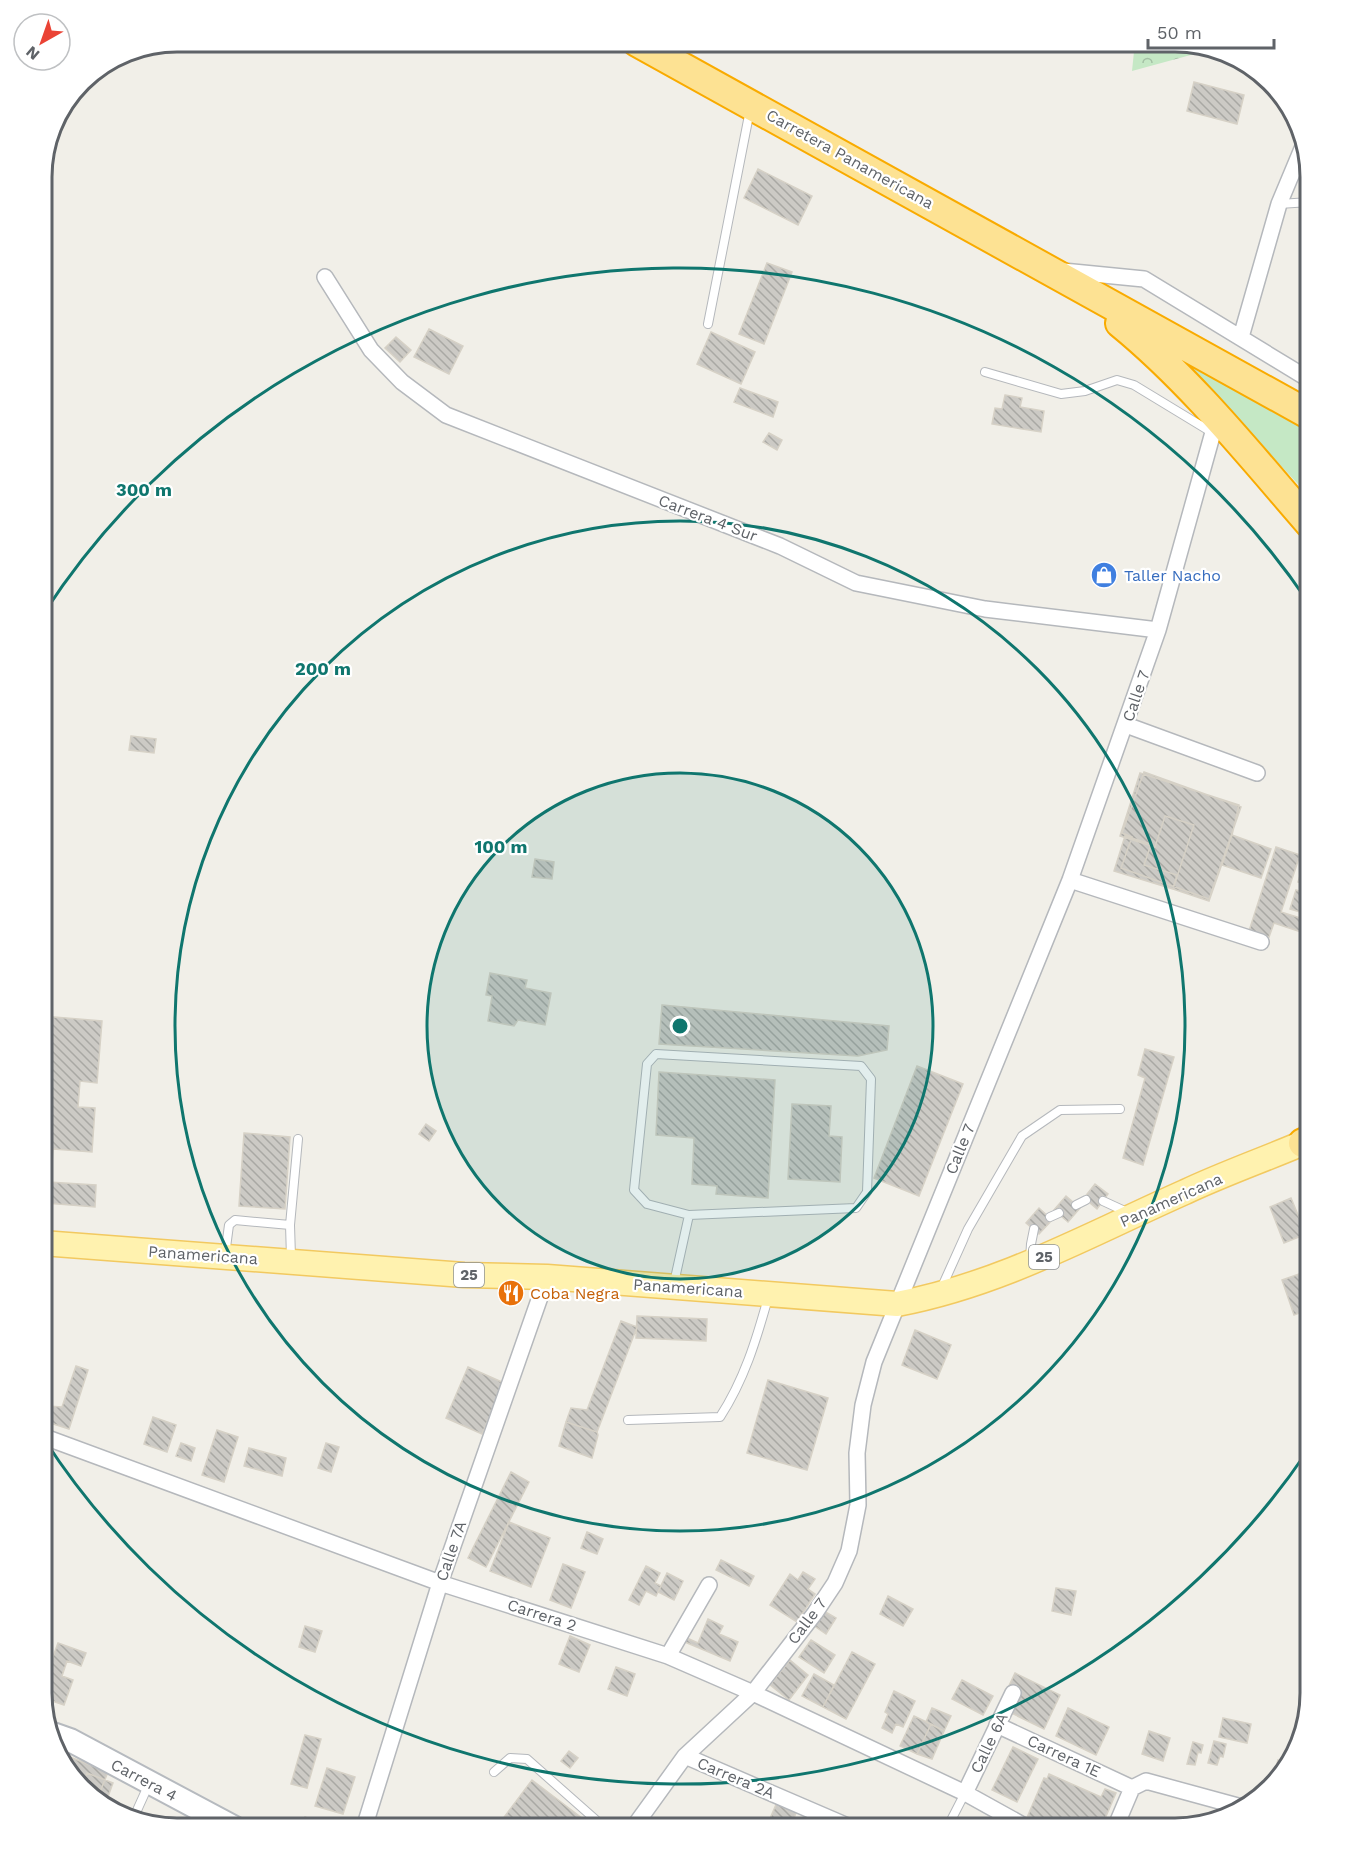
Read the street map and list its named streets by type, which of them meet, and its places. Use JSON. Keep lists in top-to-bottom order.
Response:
{
  "streets": {
    "highway": ["Carretera Panamericana"],
    "main road": ["Panamericana", "25"],
    "street": [
      "Carrera 4 Sur",
      "Calle 7",
      "Calle 7A",
      "Carrera 2",
      "Calle 6A",
      "Carrera 1E",
      "Carrera 2A",
      "Carrera 4"
    ]
  },
  "crossings": [
    ["Carretera Panamericana", "Calle 7"],
    ["Carrera 4 Sur", "Calle 7"],
    ["Calle 7", "Panamericana"],
    ["Calle 7", "Carrera 2"],
    ["Calle 7", "Carrera 2A"],
    ["Panamericana", "Calle 7A"],
    ["Calle 7A", "Carrera 2"],
    ["Carrera 2", "Calle 6A"],
    ["Calle 6A", "Carrera 1E"]
  ],
  "places": {
    "shop": ["Taller Nacho"],
    "restaurant": ["Coba Negra"]
  },
  "scale_bar": "50 m",
  "north": "bottom left",
  "rings": ["300 m", "200 m", "100 m"]
}
